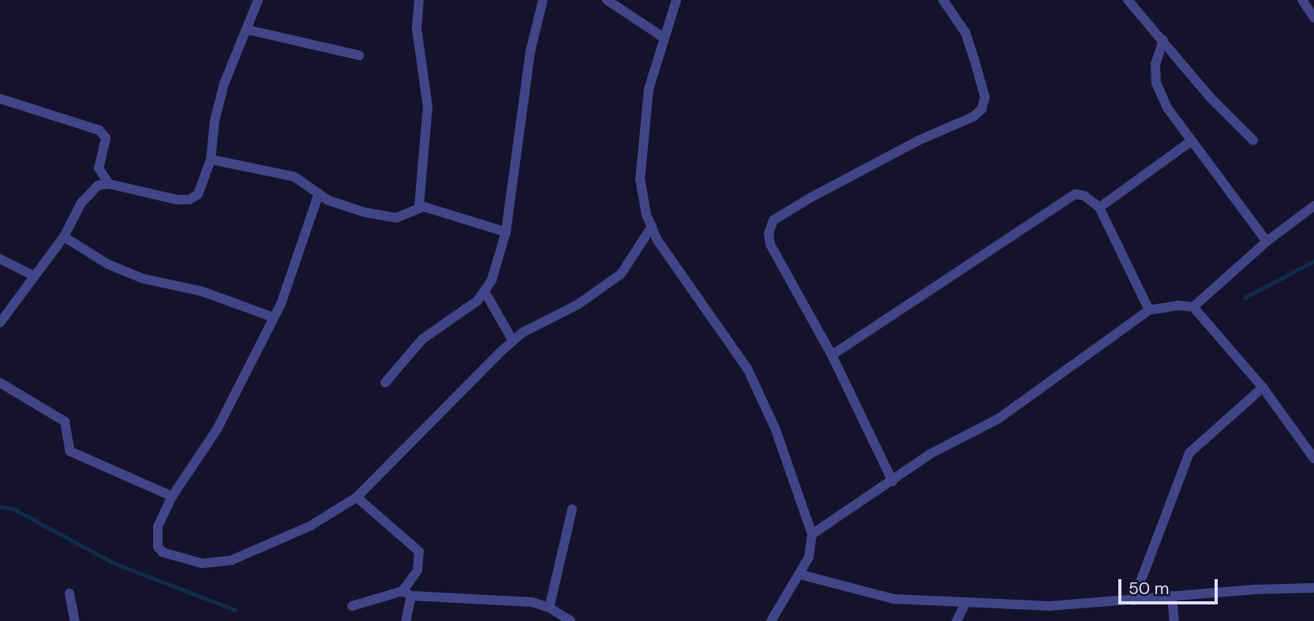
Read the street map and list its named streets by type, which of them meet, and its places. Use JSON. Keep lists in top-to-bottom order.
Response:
{
  "scale_bar": "50 m"
}
